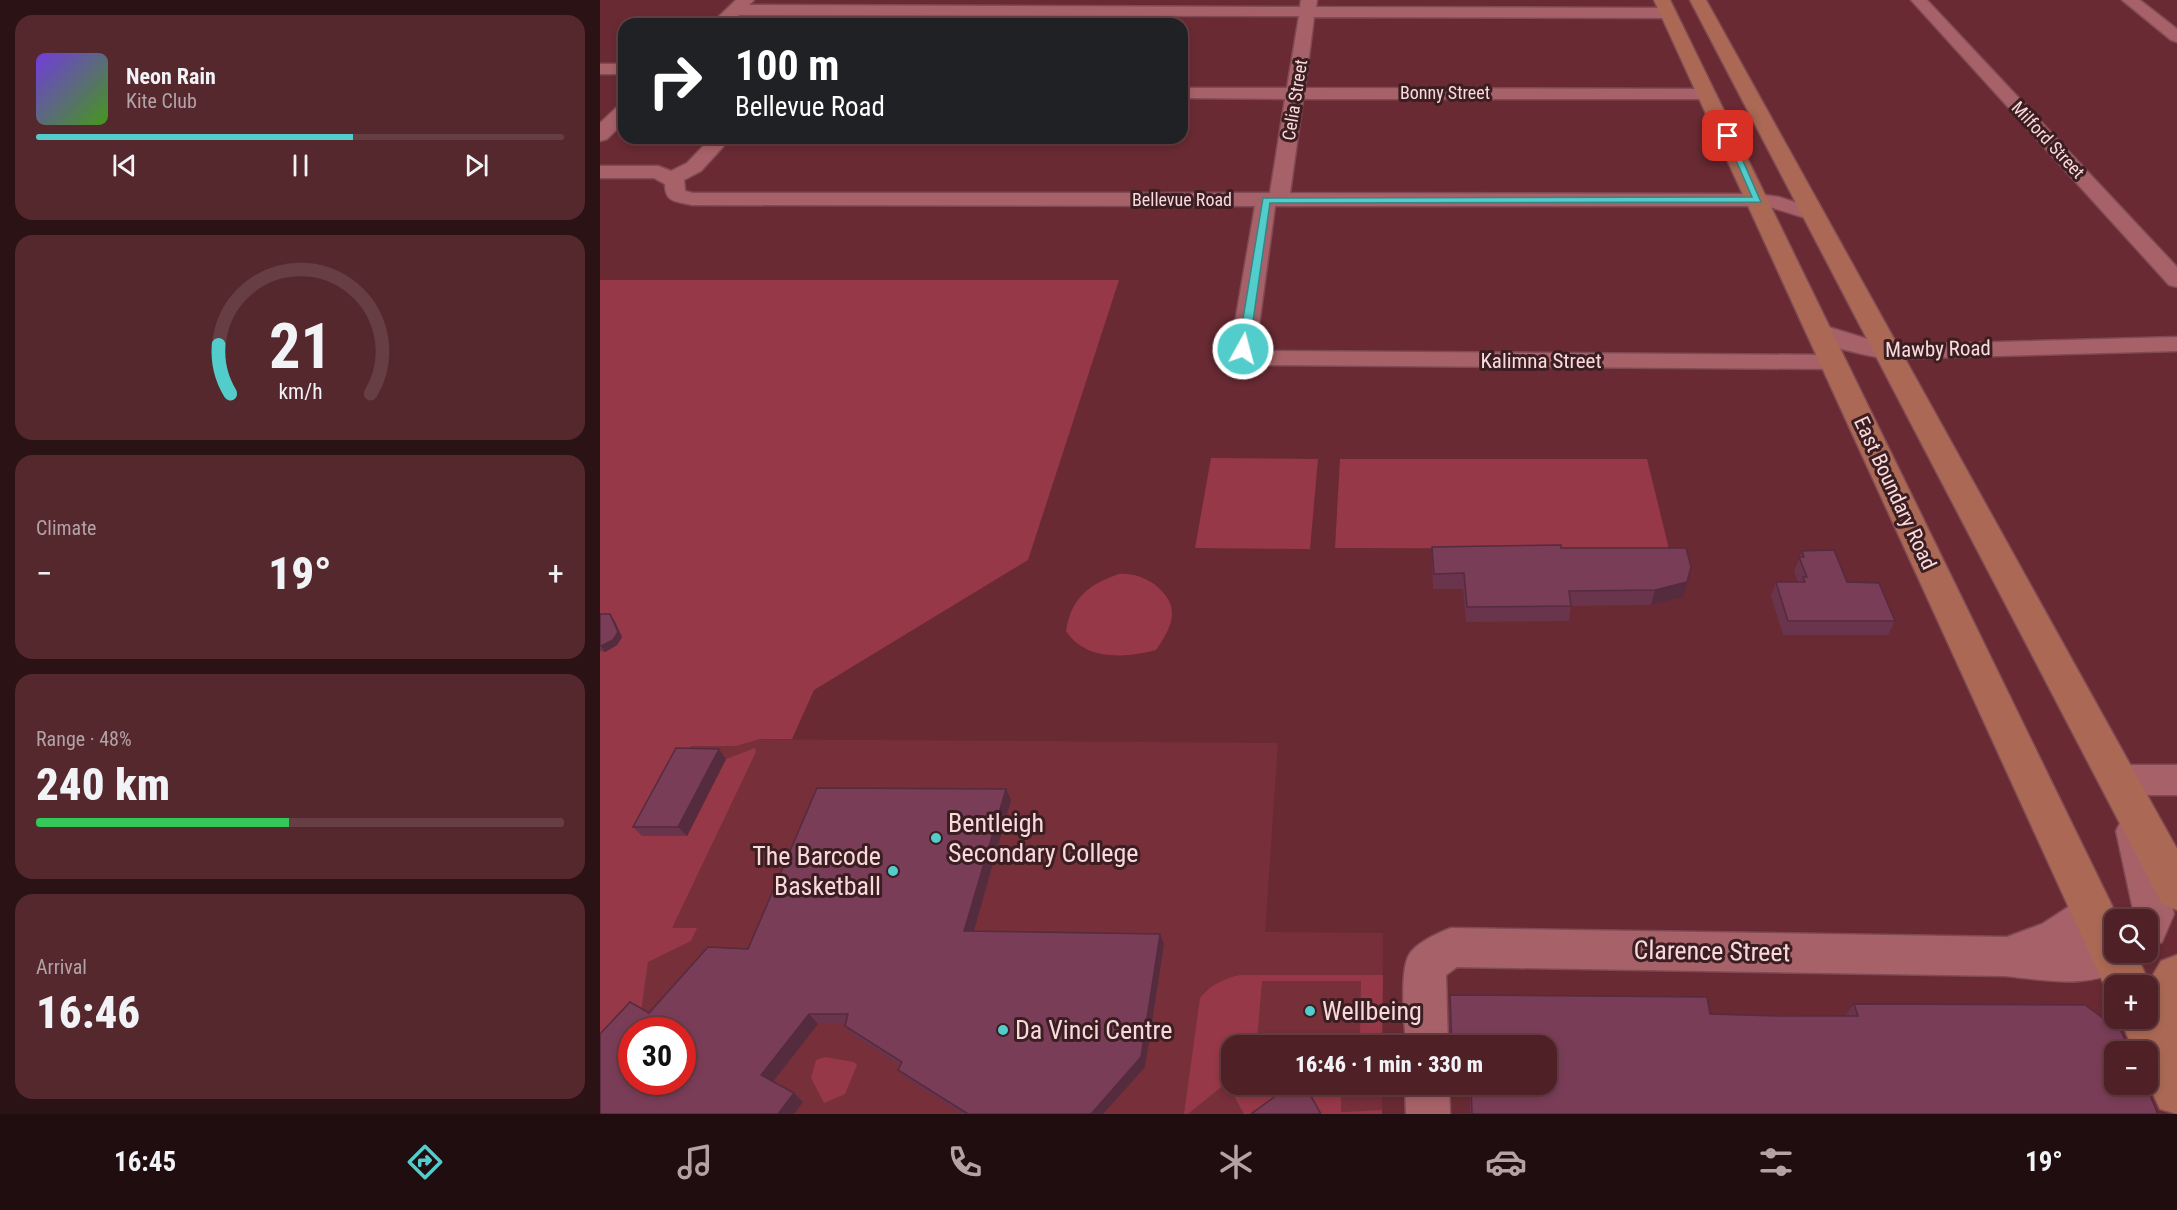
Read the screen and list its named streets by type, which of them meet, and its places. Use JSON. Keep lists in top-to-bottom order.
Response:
{
  "streets": {
    "main road": ["East Boundary Road"],
    "street": [
      "Bonny Street",
      "Celia Street",
      "Milford Street",
      "Bellevue Road",
      "Mawby Road",
      "Kalimna Street",
      "Clarence Street"
    ]
  },
  "crossings": [
    ["Bonny Street", "Celia Street"],
    ["Bonny Street", "East Boundary Road"],
    ["Celia Street", "Bellevue Road"],
    ["Celia Street", "Kalimna Street"],
    ["Bellevue Road", "East Boundary Road"],
    ["Mawby Road", "Kalimna Street"],
    ["Mawby Road", "East Boundary Road"],
    ["Kalimna Street", "East Boundary Road"],
    ["East Boundary Road", "Clarence Street"]
  ],
  "places": [
    "Bentleigh Secondary College",
    "The Barcode Basketball",
    "Wellbeing",
    "Da Vinci Centre"
  ],
  "page": {
    "turn": ["100 m", "Bellevue Road"],
    "song": ["Neon Rain", "Kite Club"],
    "tile": [
      "Climate",
      ["Range · 48%", "240 km"],
      ["Arrival", "16:46"]
    ],
    "heat": ["−", "19°", "+"],
    "map_buttons": ["+", "−"],
    "limit": "30",
    "trip": "16:46 · 1 min · 330 m",
    "tabs": ["16:45", "19°"],
    "gauge": ["21", "km/h"]
  }
}
